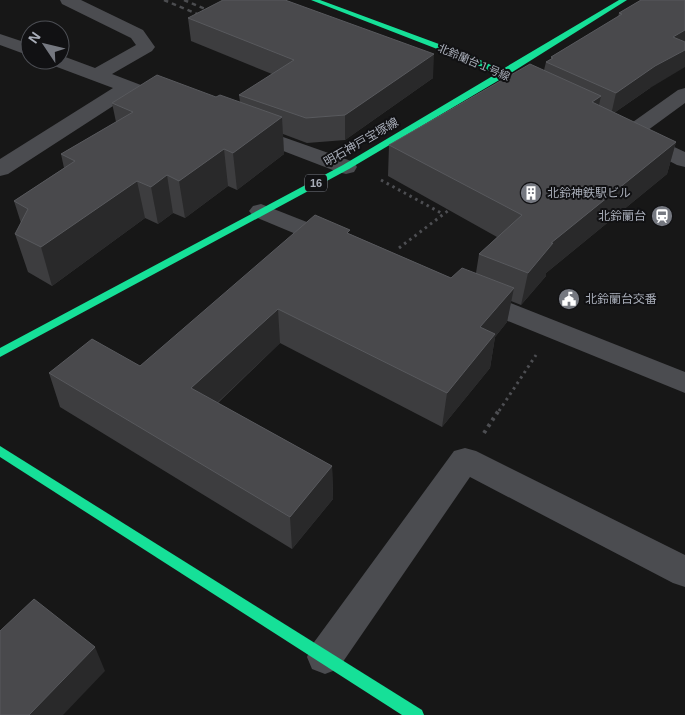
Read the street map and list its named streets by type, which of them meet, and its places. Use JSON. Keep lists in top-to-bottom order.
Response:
{
  "streets": {
    "main road": ["北鈴蘭台１号線", "明石神戸宝塚線", "16"]
  },
  "crossings": [
    ["北鈴蘭台１号線", "明石神戸宝塚線"]
  ],
  "places": {
    "building": ["北鈴神鉄駅ビル"],
    "station": ["北鈴蘭台"],
    "public building": ["北鈴蘭台交番"]
  },
  "north": "top left"
}
